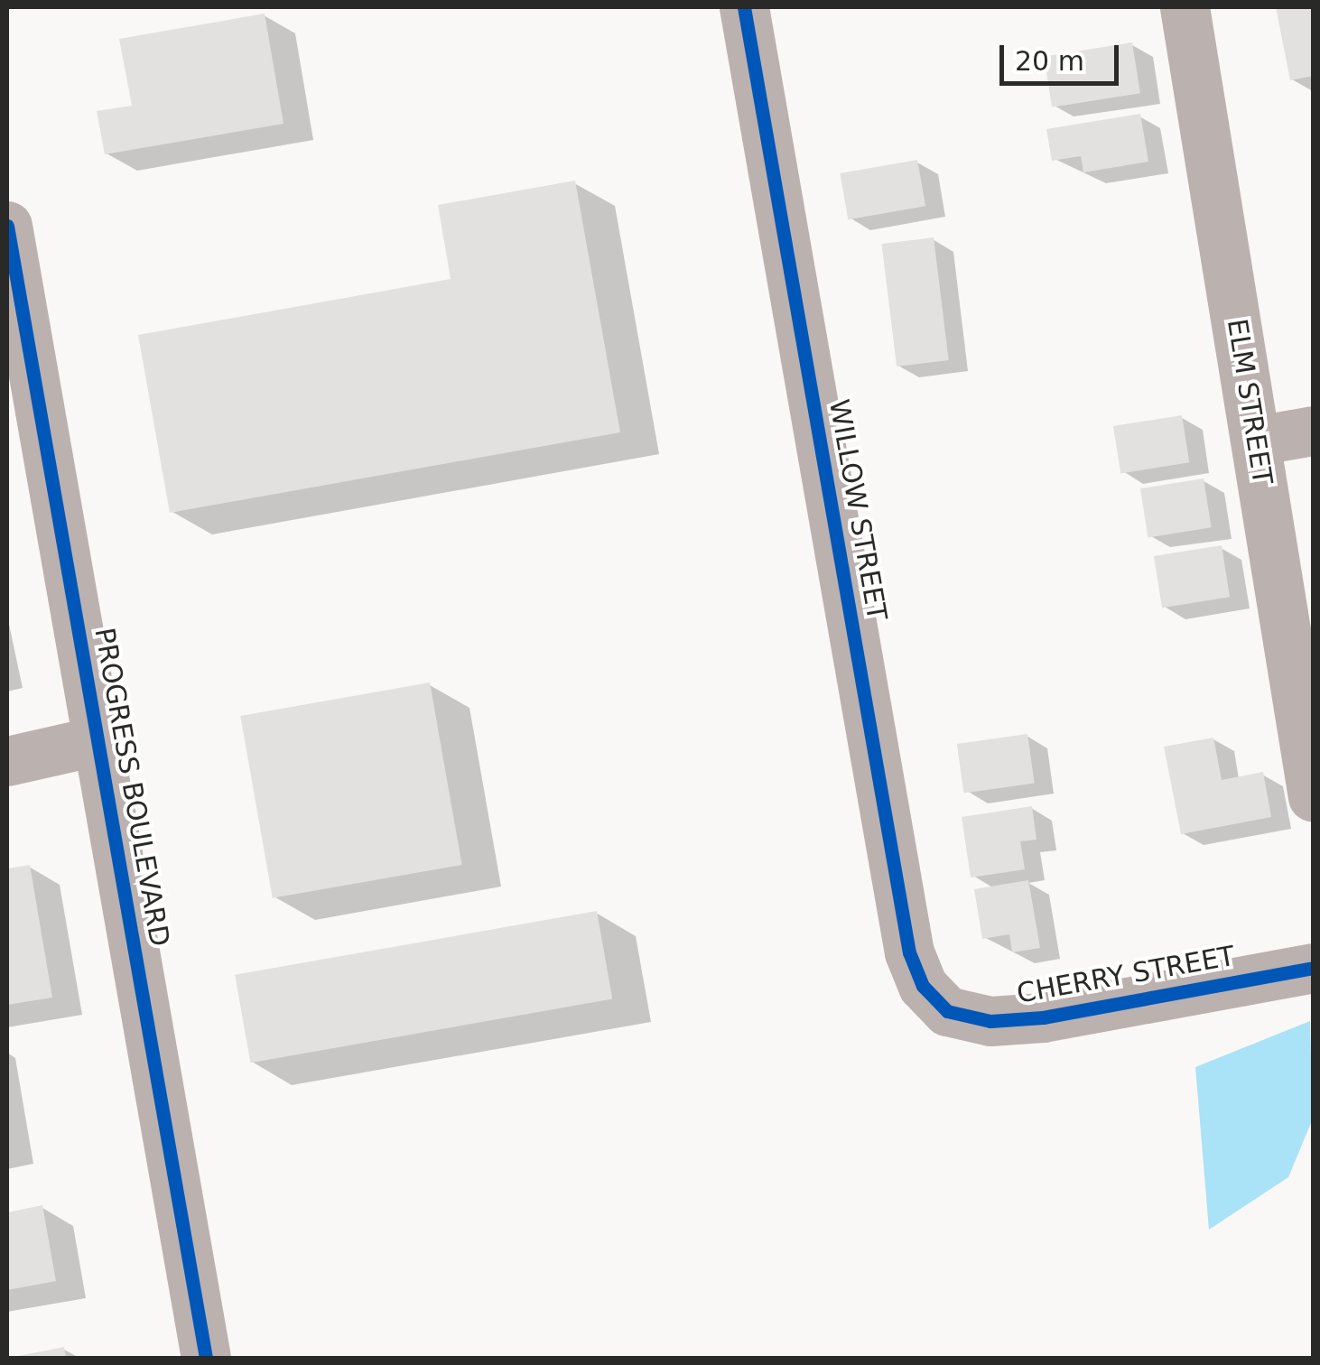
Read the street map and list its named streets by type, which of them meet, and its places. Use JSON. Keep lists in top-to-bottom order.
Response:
{
  "streets": {
    "street": [
      "ELM STREET",
      "WILLOW STREET",
      "PROGRESS BOULEVARD",
      "CHERRY STREET"
    ]
  },
  "crossings": [
    ["WILLOW STREET", "CHERRY STREET"]
  ],
  "scale_bar": "20 m"
}
